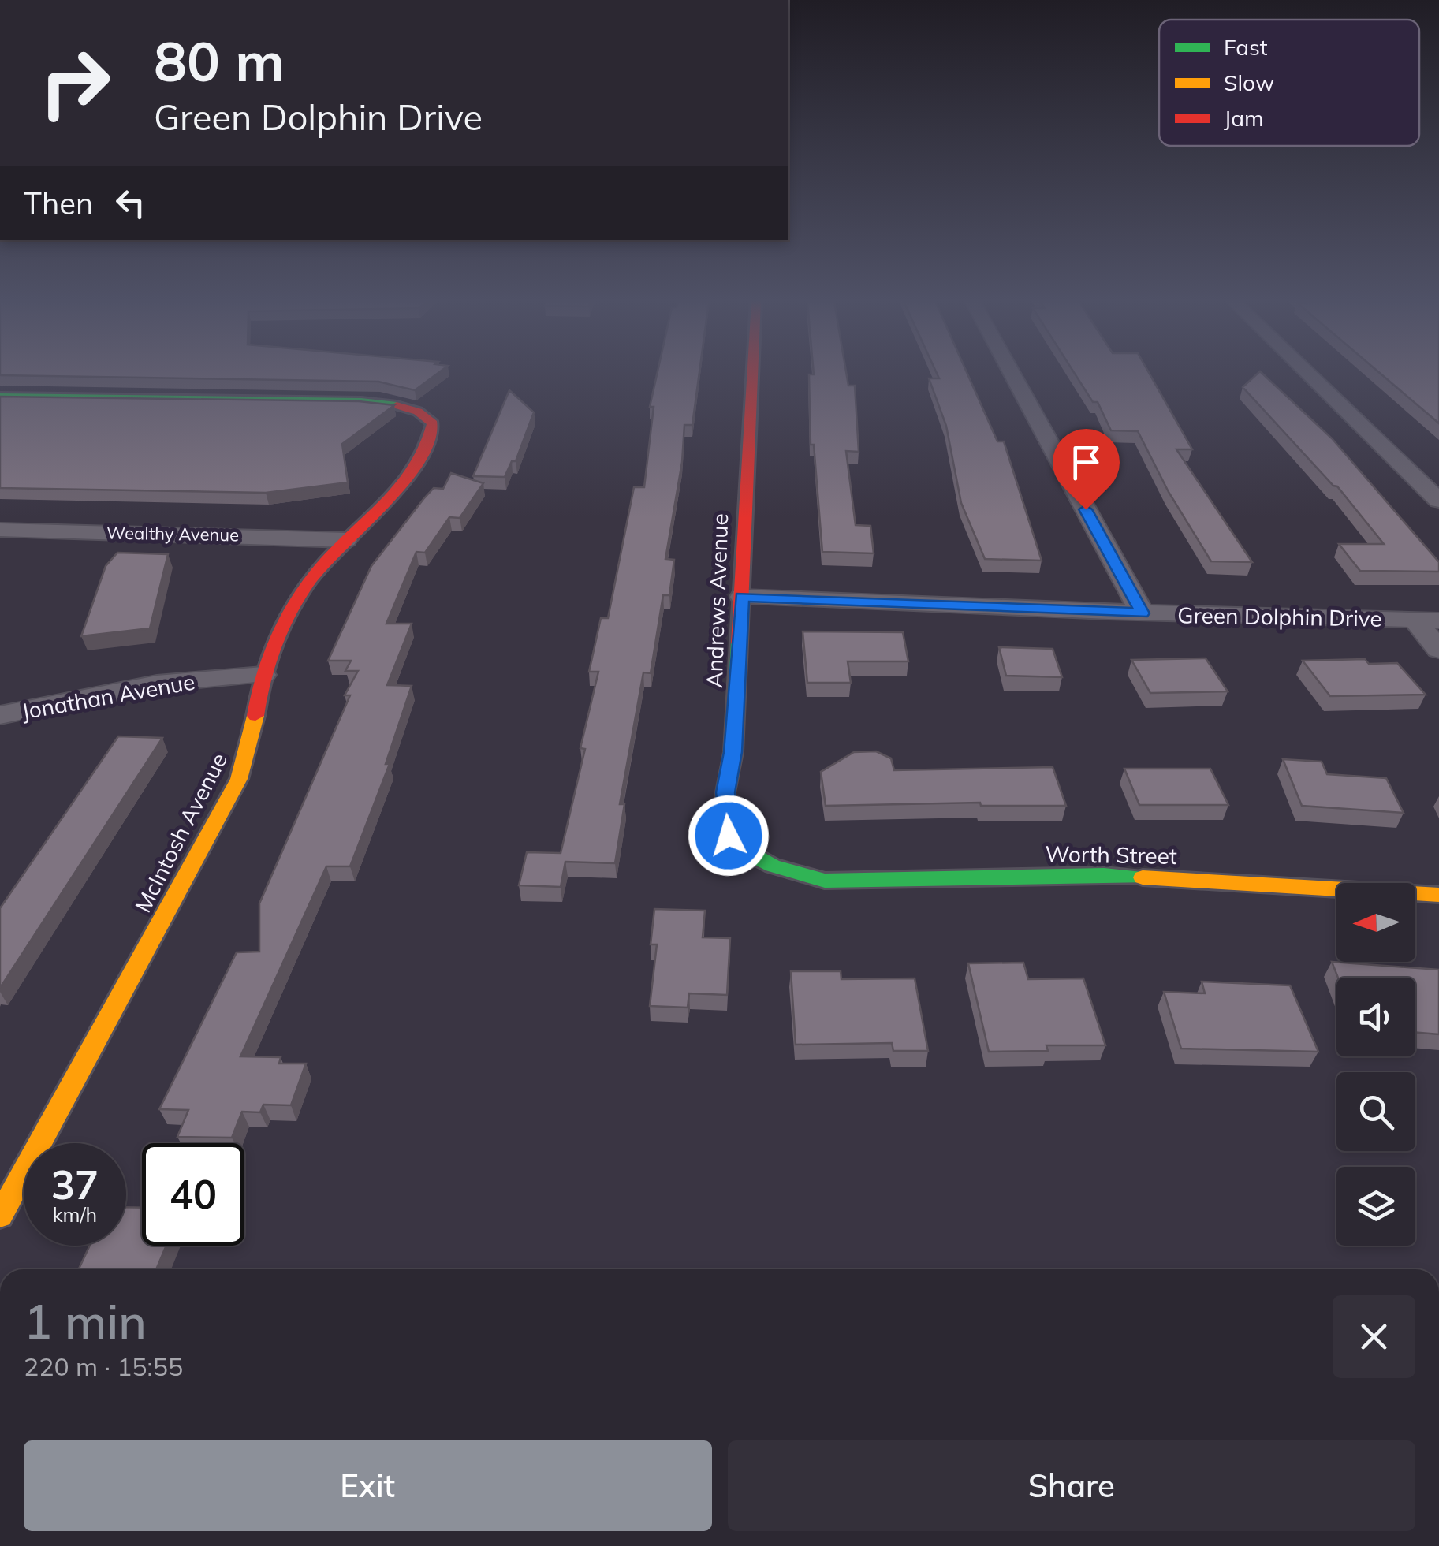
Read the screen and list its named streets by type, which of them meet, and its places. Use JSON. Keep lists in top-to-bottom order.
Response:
{
  "streets": {
    "street": [
      "Wealthy Avenue",
      "Andrews Avenue",
      "Green Dolphin Drive",
      "Jonathan Avenue",
      "McIntosh Avenue",
      "Worth Street"
    ]
  },
  "crossings": [
    ["Wealthy Avenue", "McIntosh Avenue"],
    ["Andrews Avenue", "Green Dolphin Drive"],
    ["Andrews Avenue", "Worth Street"],
    ["Jonathan Avenue", "McIntosh Avenue"]
  ],
  "legend": ["Fast", "Slow", "Jam"],
  "north": "left",
  "page": {
    "turn": ["80 m", "Green Dolphin Drive"],
    "then": "Then",
    "speed": "37 km/h",
    "limit": "40",
    "heading": ["1 min", "220 m · 15:55"],
    "buttons": ["Exit", "Share"]
  }
}
